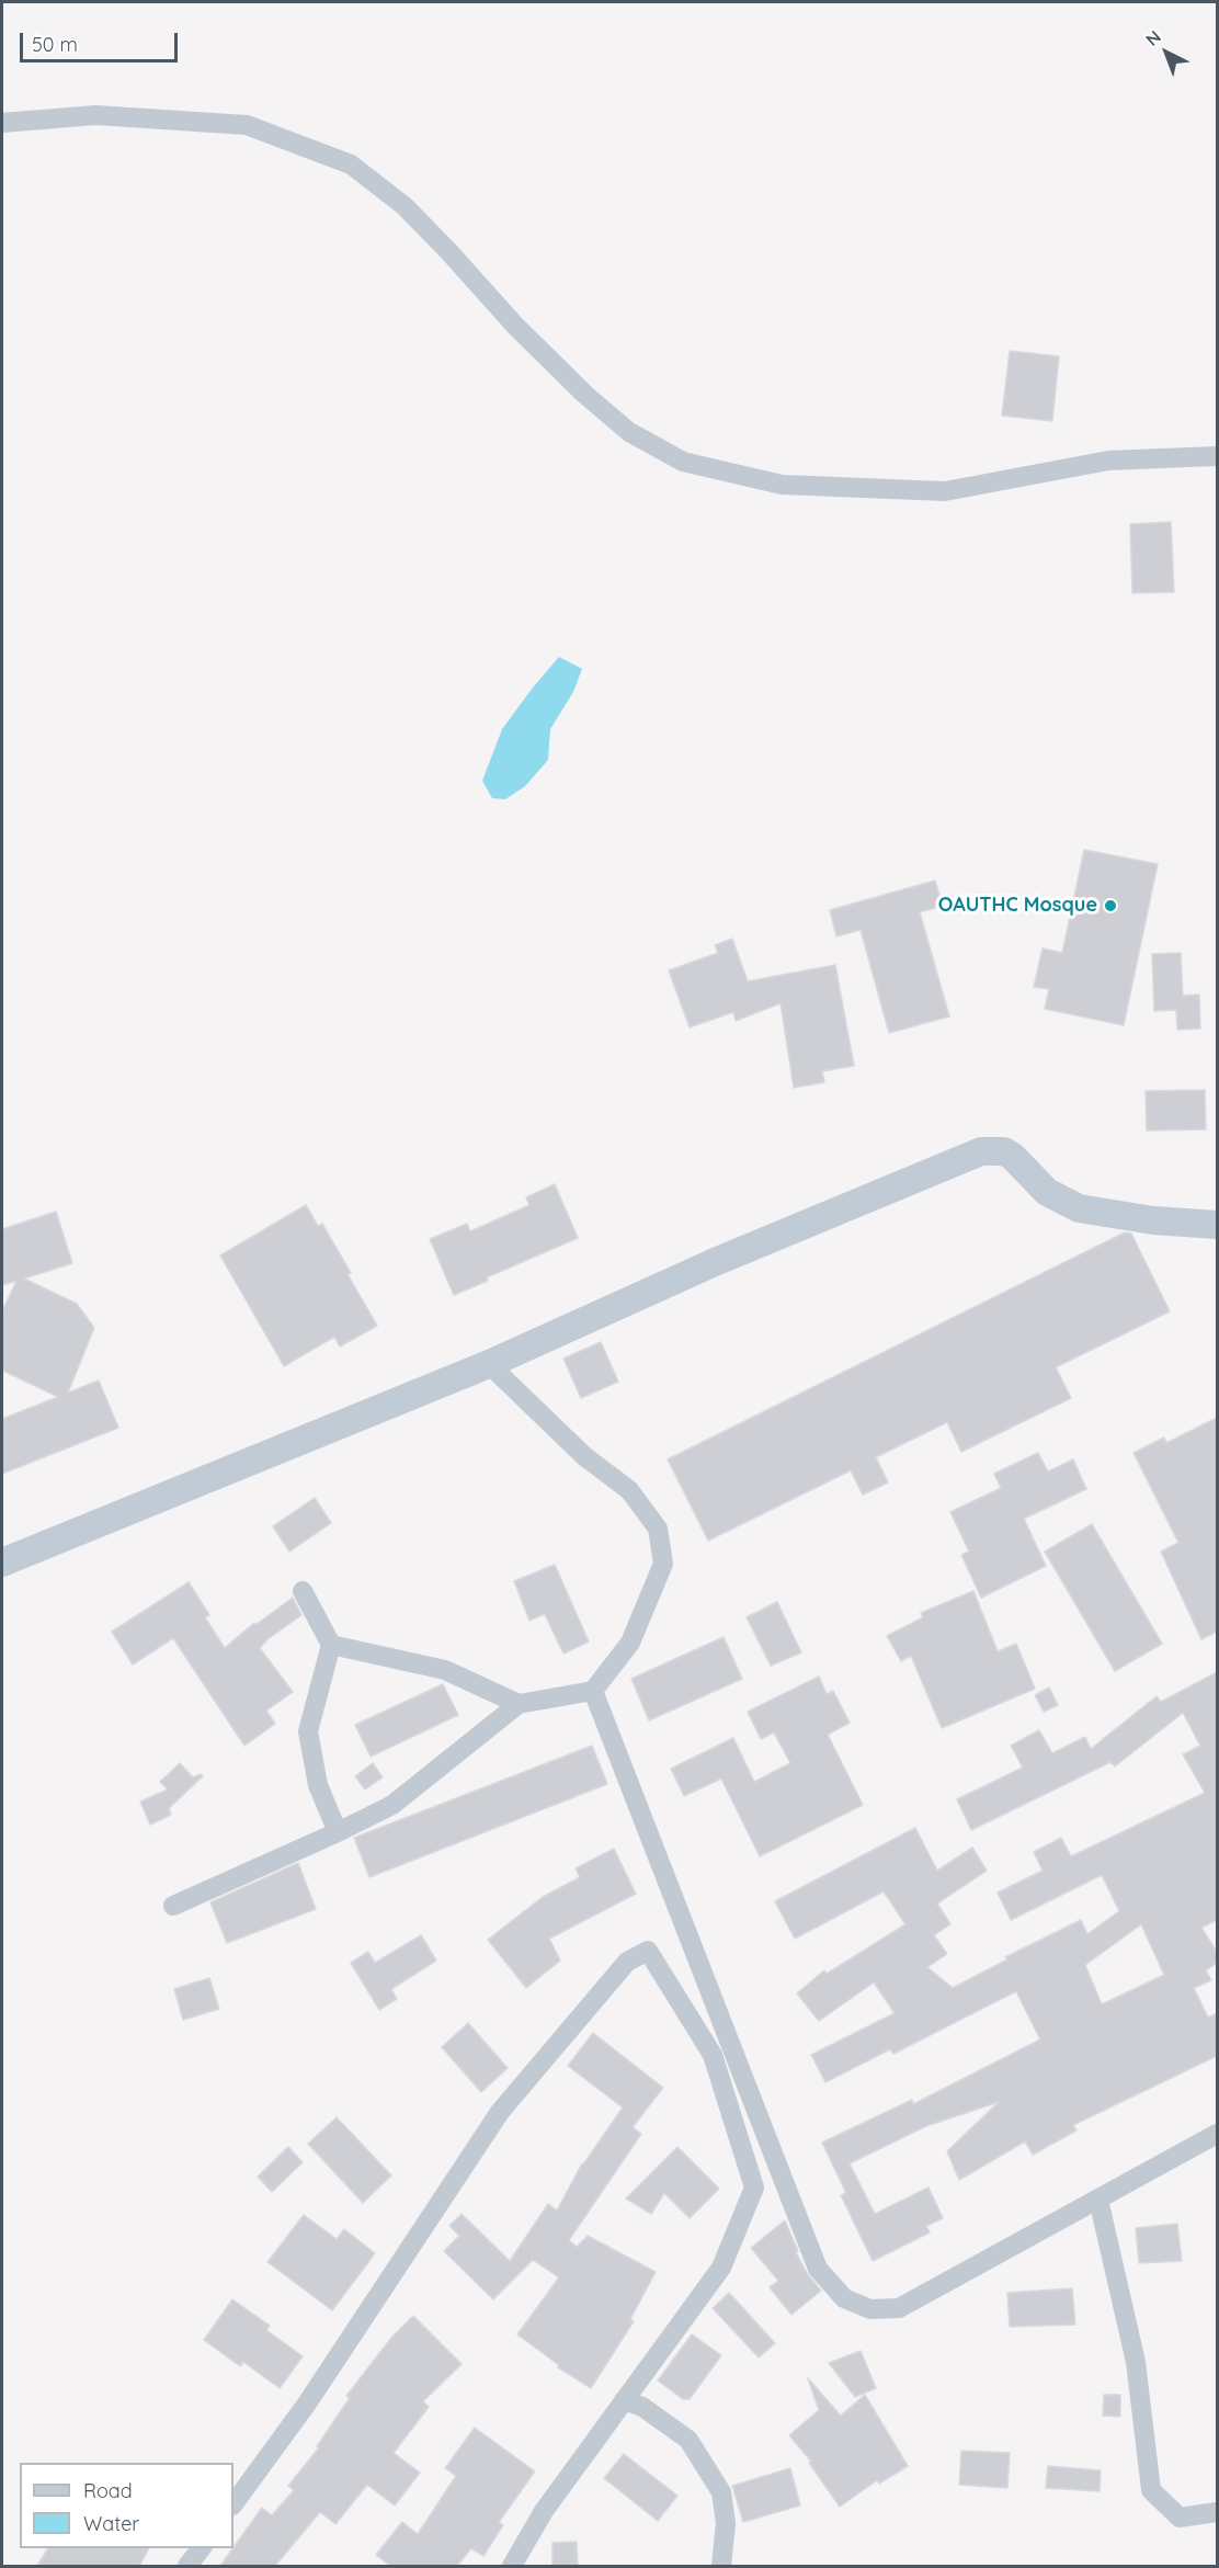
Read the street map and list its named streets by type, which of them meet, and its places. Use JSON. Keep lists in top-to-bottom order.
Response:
{
  "places": ["OAUTHC Mosque"],
  "legend": ["Road", "Water"],
  "scale_bar": "50 m",
  "north": "top left"
}
